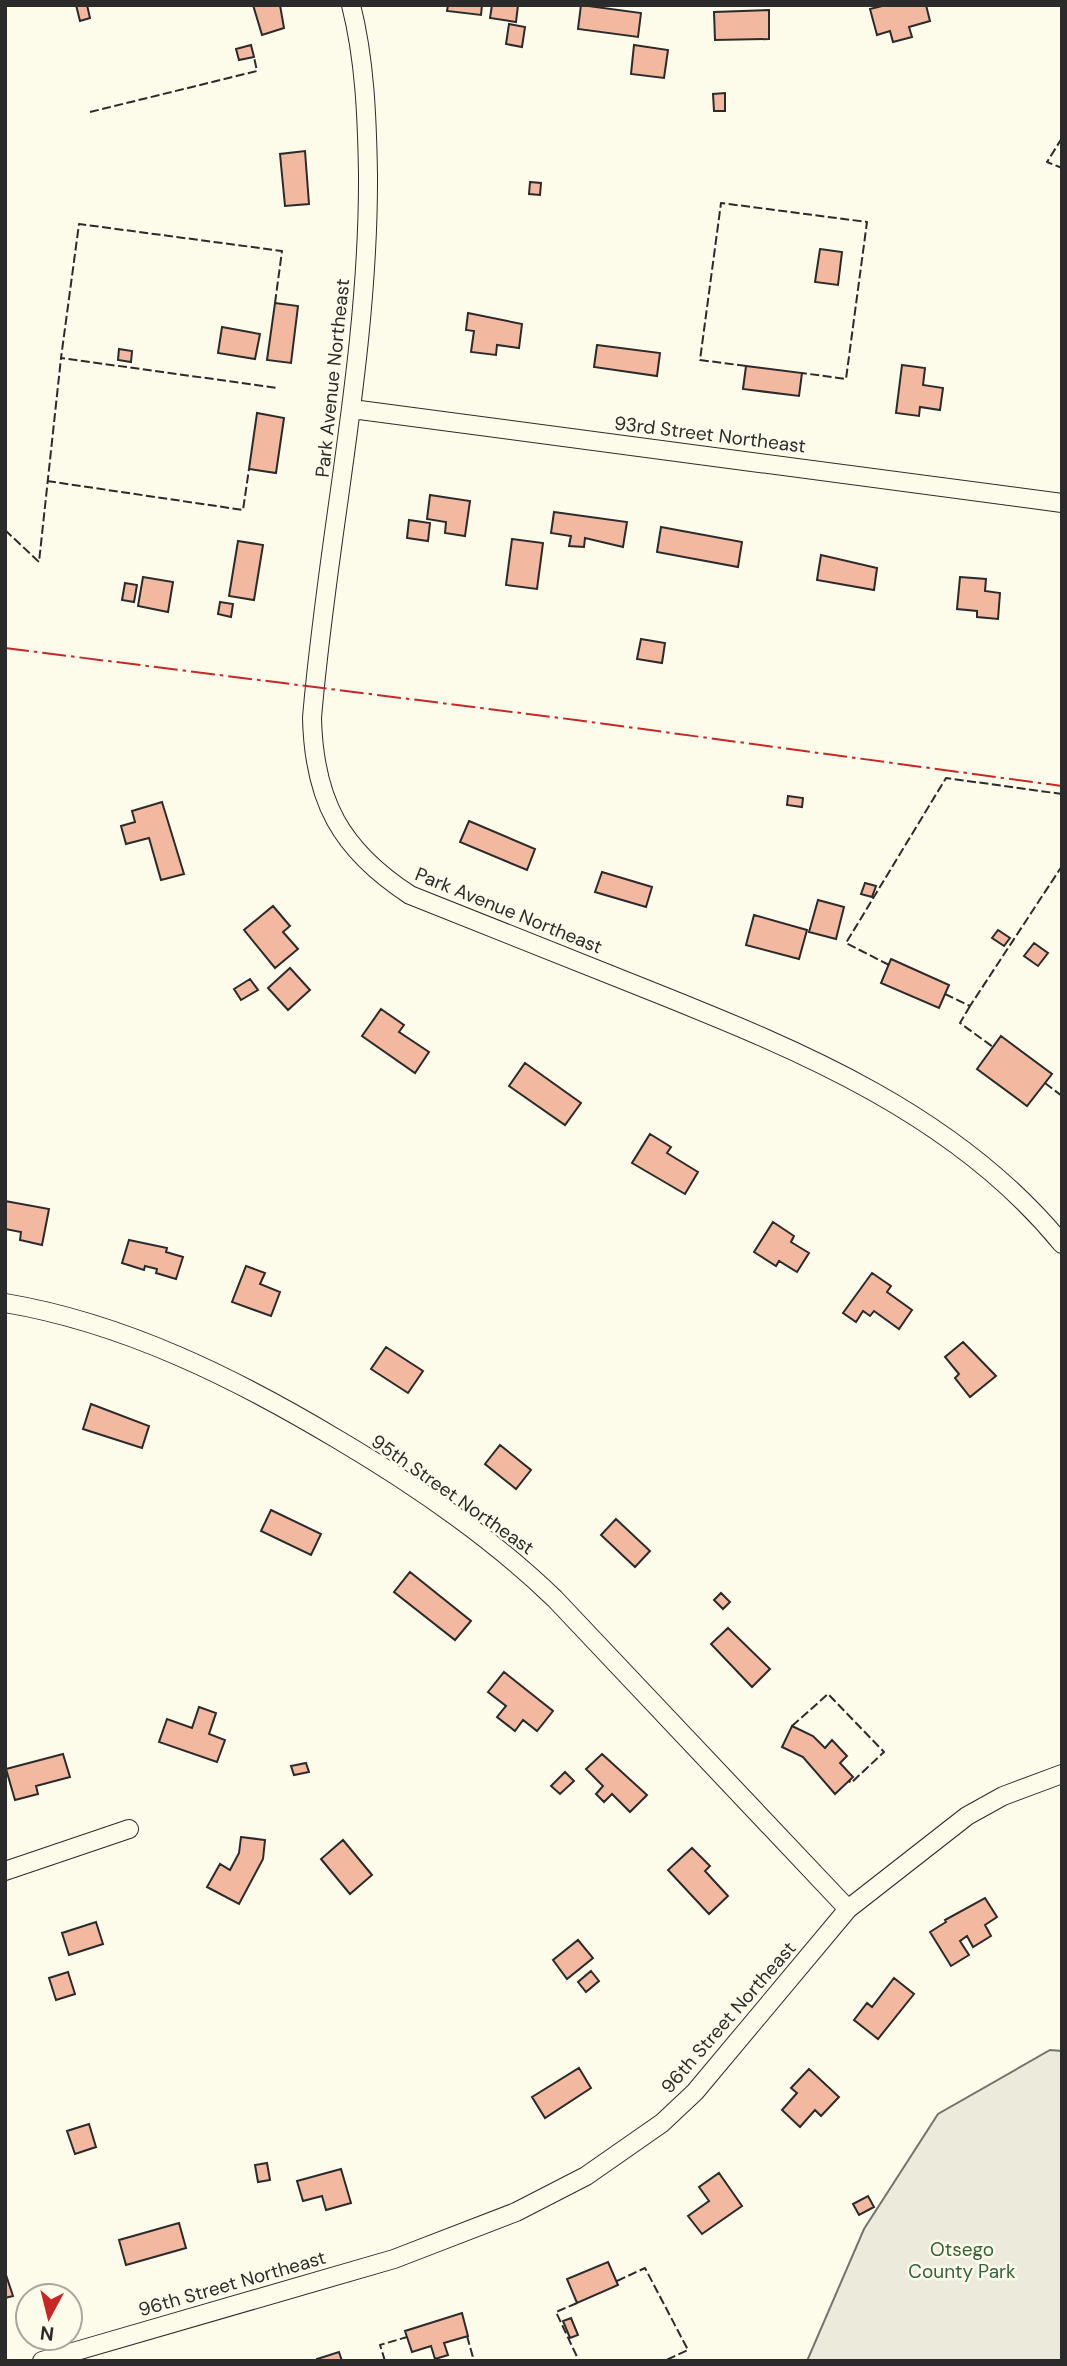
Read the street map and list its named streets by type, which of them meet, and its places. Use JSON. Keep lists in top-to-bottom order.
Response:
{
  "streets": {
    "street": [
      "Park Avenue Northeast",
      "93rd Street Northeast",
      "95th Street Northeast",
      "96th Street Northeast"
    ]
  },
  "crossings": [
    ["Park Avenue Northeast", "93rd Street Northeast"],
    ["95th Street Northeast", "96th Street Northeast"]
  ],
  "parks": ["Otsego County Park"],
  "north": "bottom"
}
